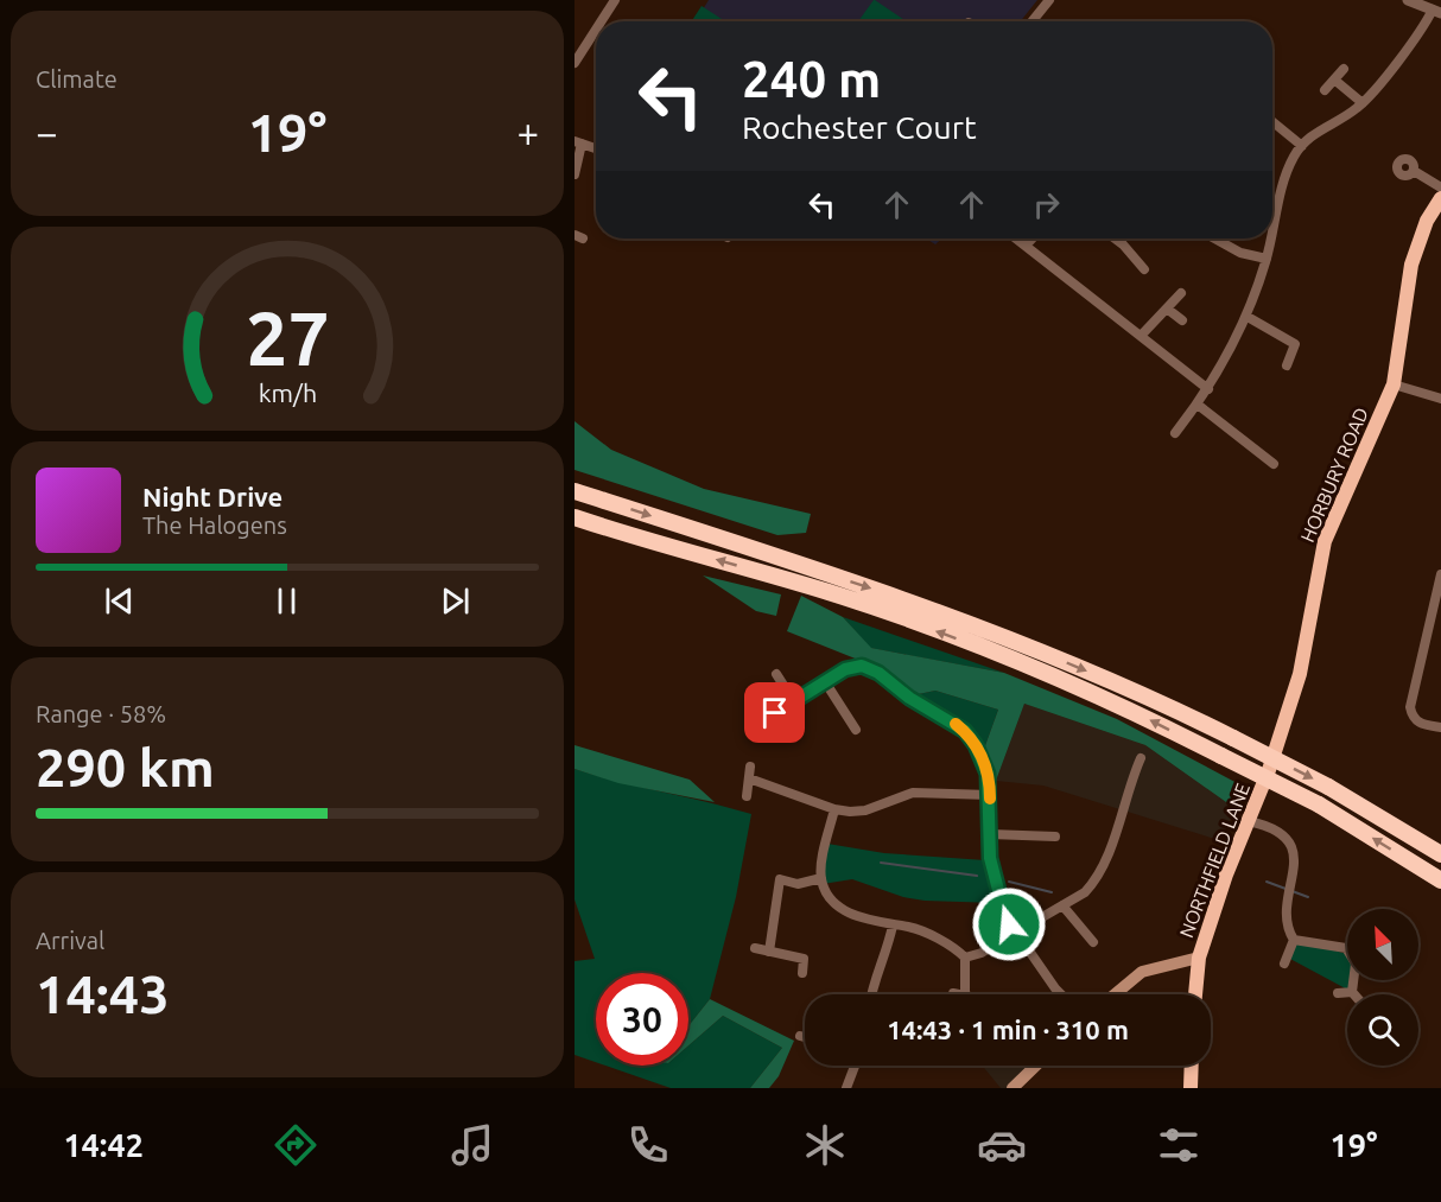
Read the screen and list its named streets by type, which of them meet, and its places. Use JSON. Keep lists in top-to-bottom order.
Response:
{
  "streets": {
    "highway": ["HORBURY ROAD", "NORTHFIELD LANE"]
  },
  "crossings": [
    ["HORBURY ROAD", "NORTHFIELD LANE"]
  ],
  "north": "top left",
  "page": {
    "tile": [
      "Climate",
      ["Range · 58%", "290 km"],
      ["Arrival", "14:43"]
    ],
    "turn": ["240 m", "Rochester Court"],
    "heat": ["−", "19°", "+"],
    "song": ["Night Drive", "The Halogens"],
    "limit": "30",
    "trip": "14:43 · 1 min · 310 m",
    "tabs": ["14:42", "19°"],
    "gauge": ["27", "km/h"]
  }
}
